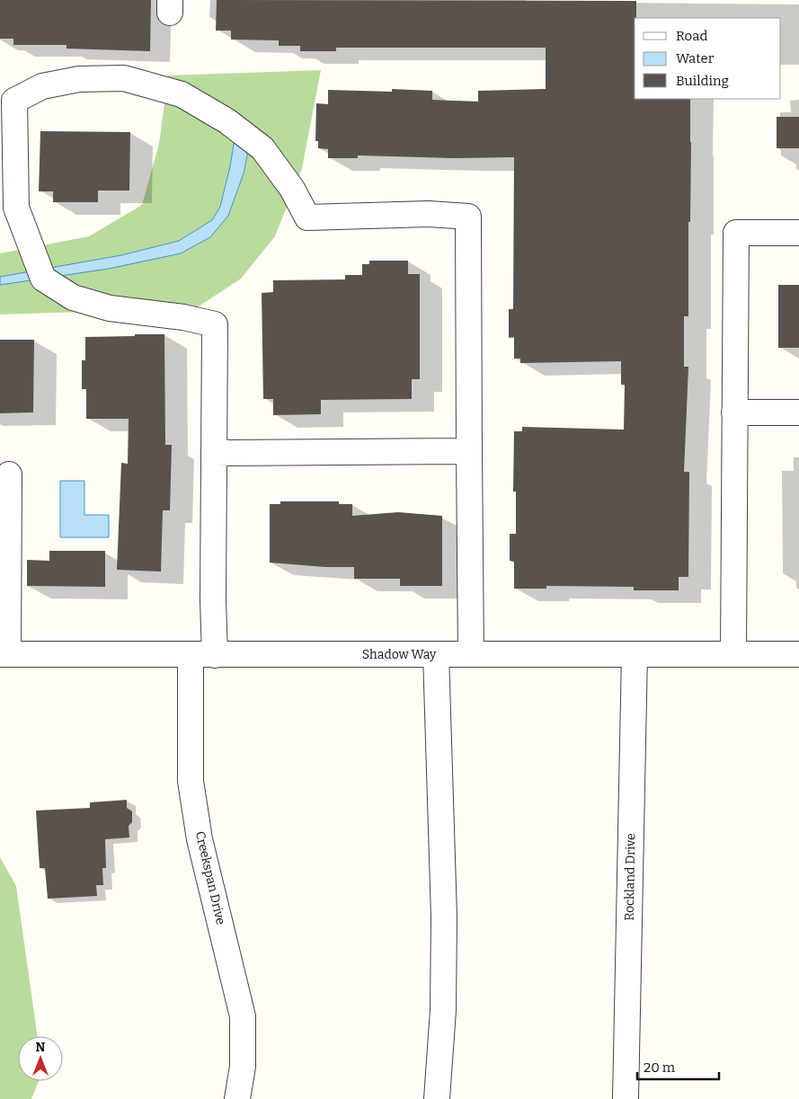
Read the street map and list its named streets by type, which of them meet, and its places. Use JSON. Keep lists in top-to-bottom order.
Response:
{
  "streets": {
    "street": ["Shadow Way", "Rockland Drive", "Creekspan Drive"]
  },
  "crossings": [
    ["Shadow Way", "Rockland Drive"],
    ["Shadow Way", "Creekspan Drive"]
  ],
  "legend": ["Road", "Water", "Building"],
  "scale_bar": "20 m",
  "north": "top"
}
